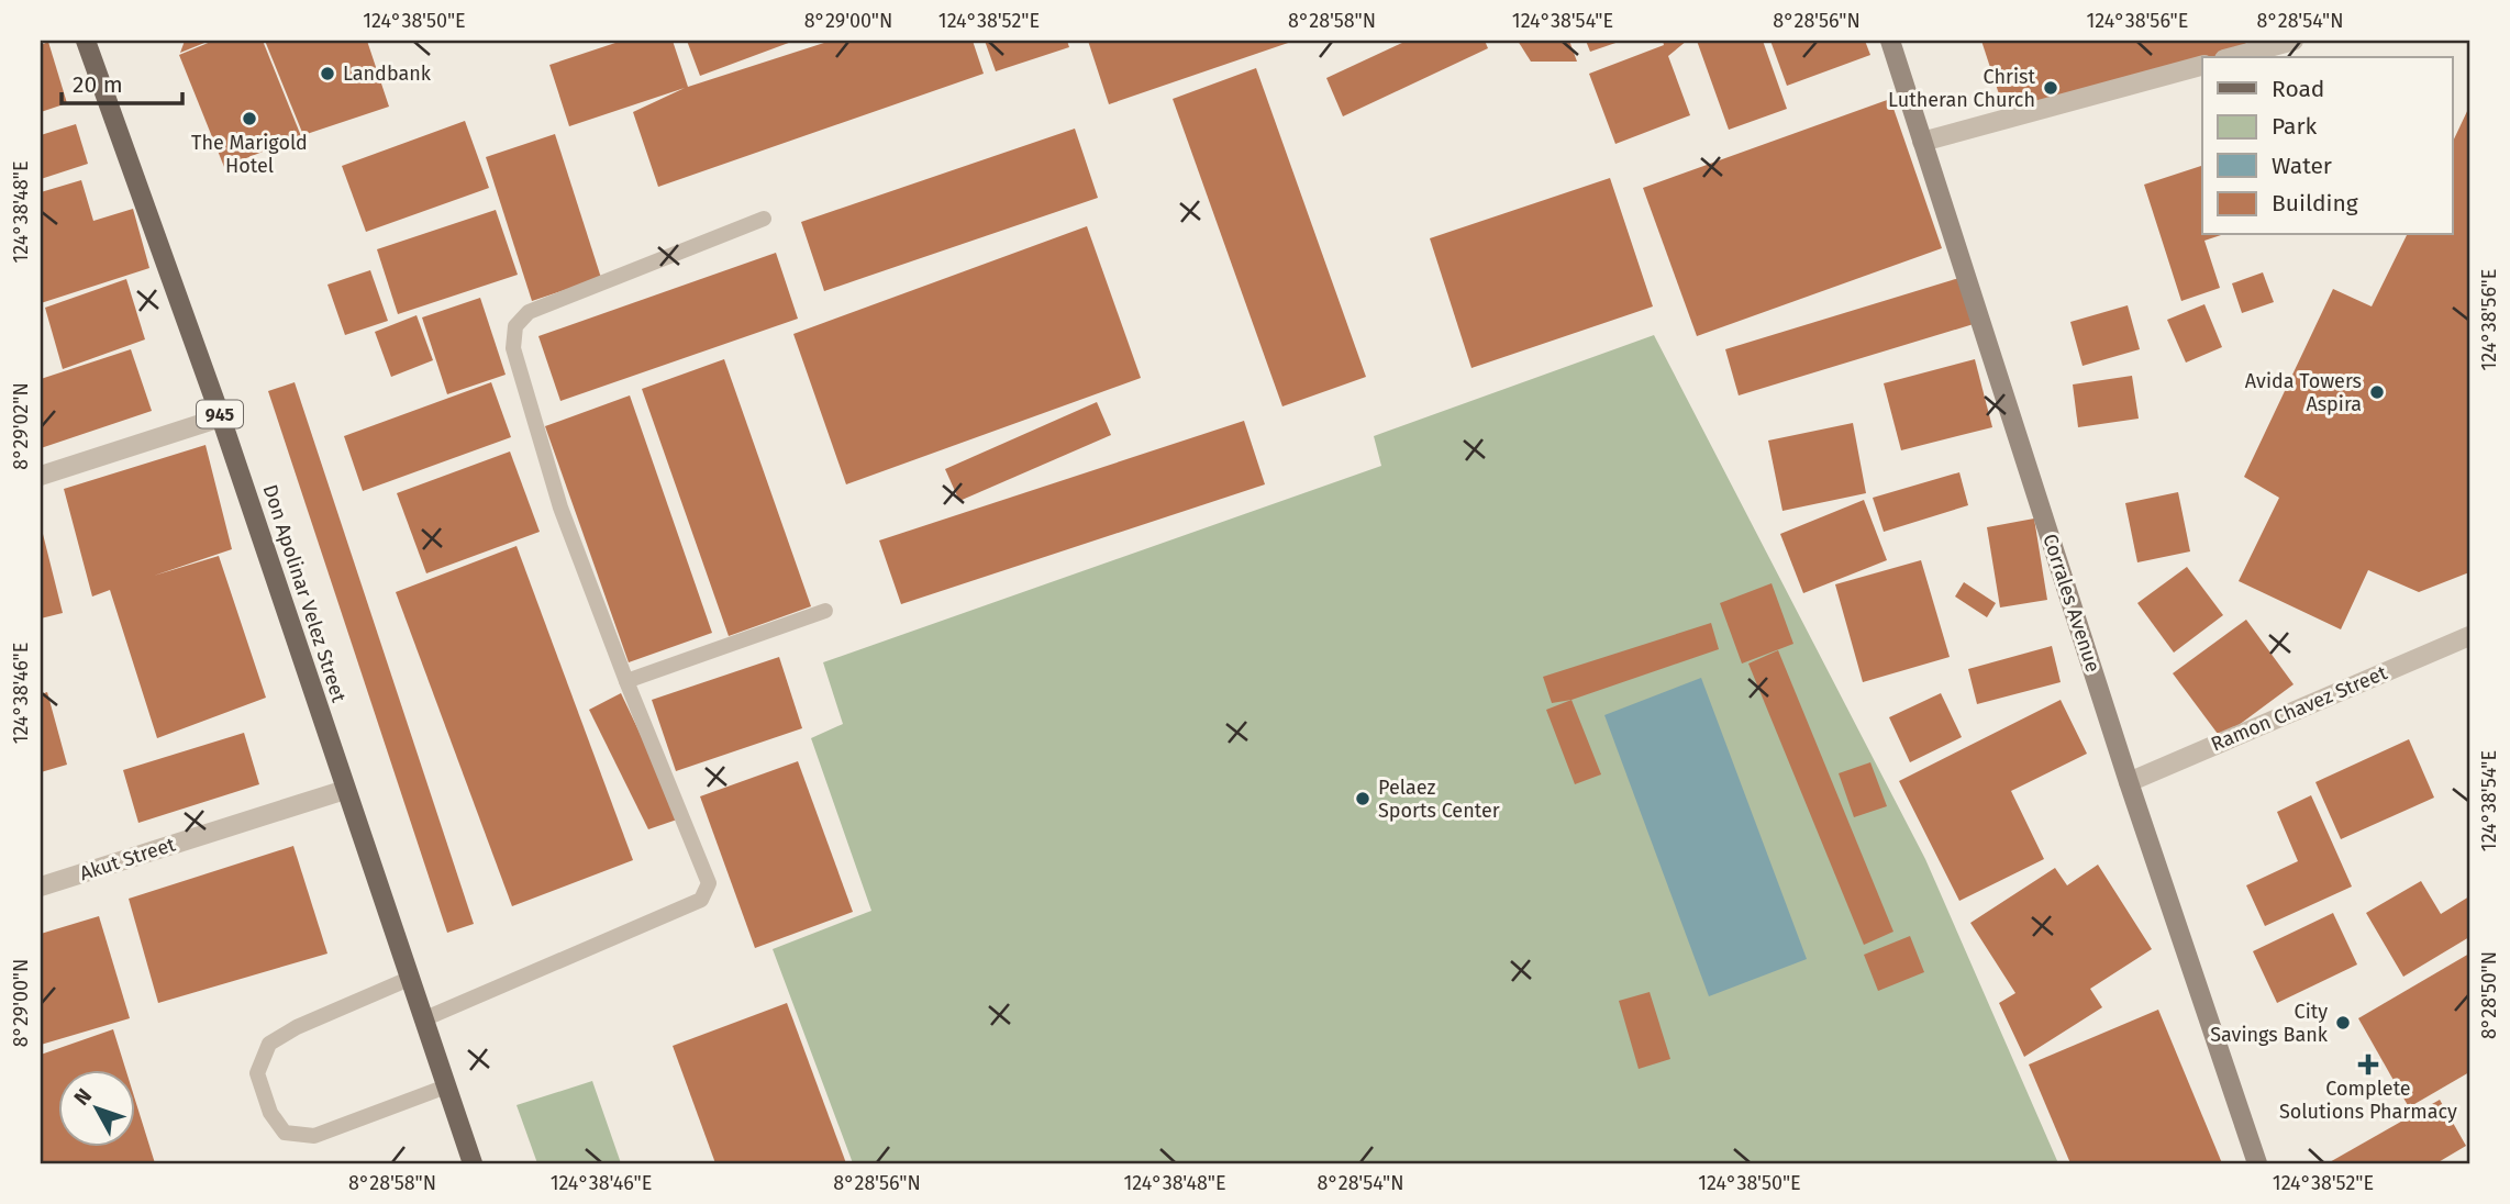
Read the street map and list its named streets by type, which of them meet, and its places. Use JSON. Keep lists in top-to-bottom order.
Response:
{
  "streets": {
    "main road": ["945", "Don Apolinar Velez Street", "Corrales Avenue"],
    "street": ["Ramon Chavez Street", "Akut Street"]
  },
  "crossings": [
    ["Don Apolinar Velez Street", "Akut Street"],
    ["Corrales Avenue", "Ramon Chavez Street"]
  ],
  "places": {
    "other": [
      "Landbank",
      "Christ Lutheran Church",
      "The Marigold Hotel",
      "Avida Towers Aspira",
      "Pelaez Sports Center",
      "City Savings Bank"
    ],
    "health": ["Complete Solutions Pharmacy"]
  },
  "legend": [
    "Road",
    "Park",
    "Water",
    "Building"
  ],
  "scale_bar": "20 m",
  "north": "top left",
  "coordinates": [
    "124°38'50\"E",
    "8°29'00\"N",
    "124°38'52\"E",
    "8°28'58\"N",
    "124°38'54\"E",
    "8°28'56\"N",
    "124°38'56\"E",
    "8°28'54\"N",
    "124°38'48\"E",
    "8°29'02\"N",
    "124°38'46\"E",
    "8°28'50\"N"
  ]
}
